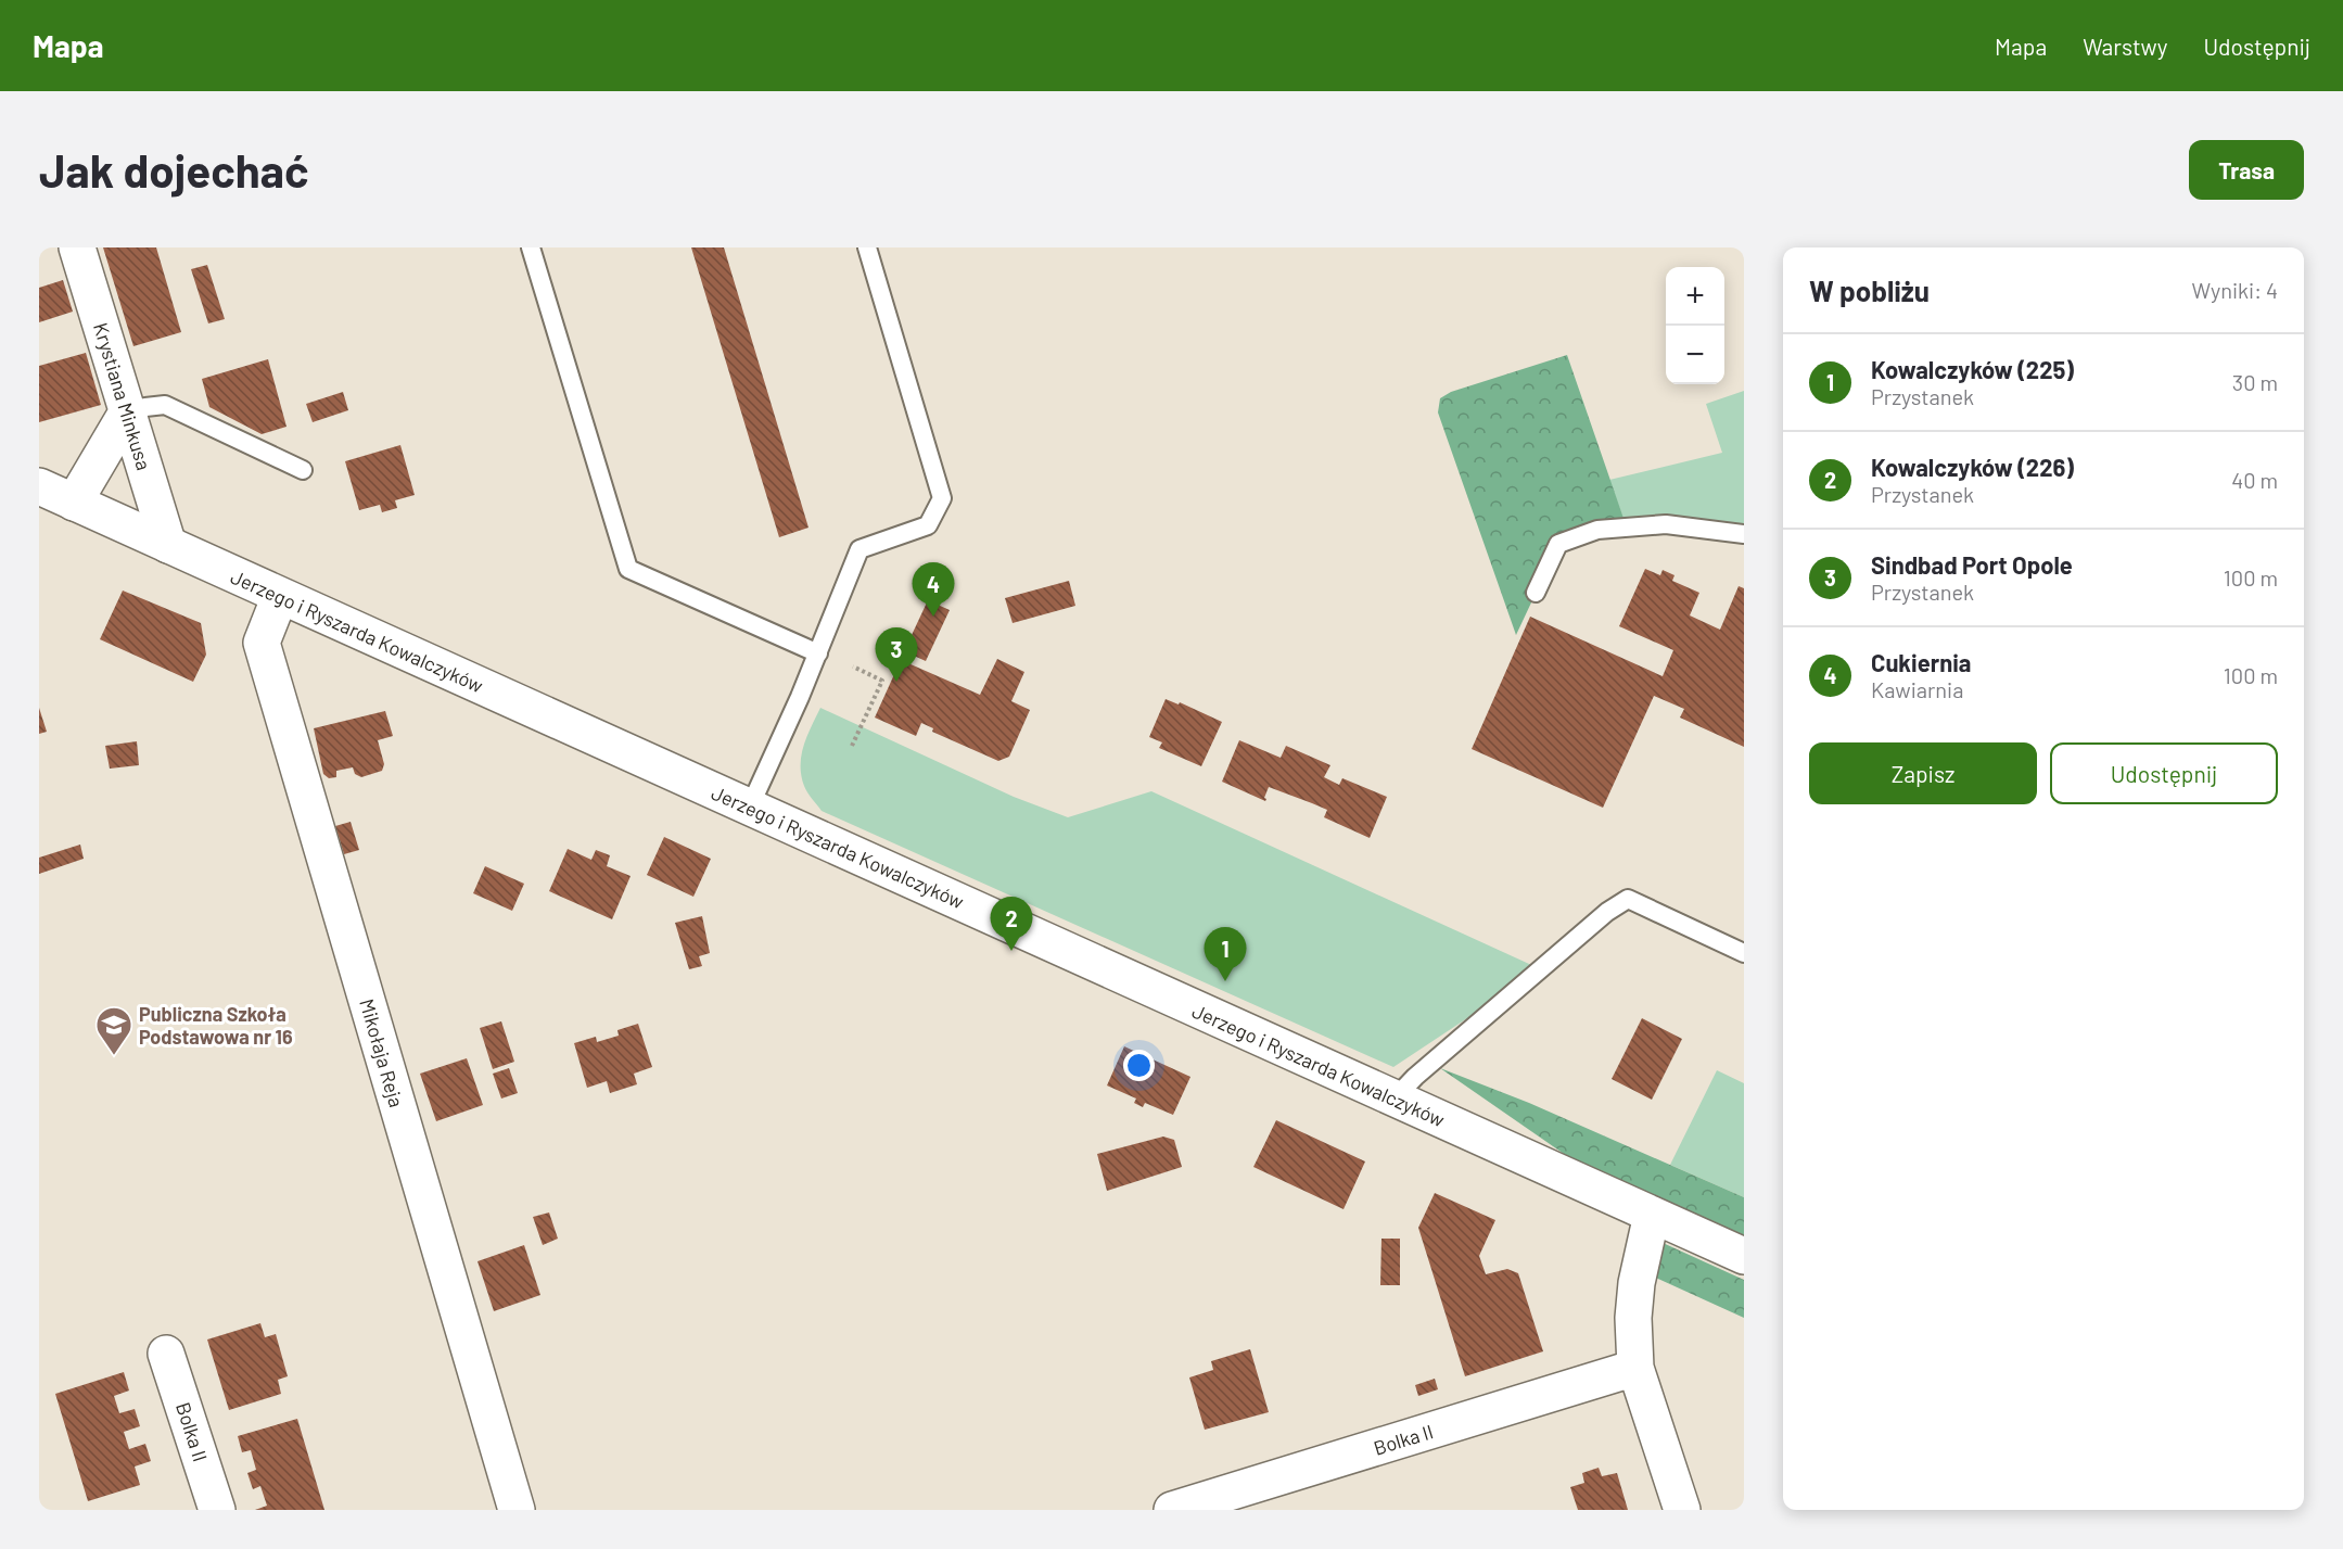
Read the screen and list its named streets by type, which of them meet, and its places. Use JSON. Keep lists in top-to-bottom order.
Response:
{
  "streets": {
    "street": [
      "Krystiana Minkusa",
      "Jerzego i Ryszarda Kowalczyków",
      "Mikołaja Reja",
      "Bolka II"
    ]
  },
  "crossings": [
    ["Krystiana Minkusa", "Jerzego i Ryszarda Kowalczyków"],
    ["Jerzego i Ryszarda Kowalczyków", "Mikołaja Reja"]
  ],
  "places": {
    "school or university": ["Publiczna Szkoła Podstawowa nr 16"]
  },
  "page": {
    "header": "Mapa",
    "nav": ["Mapa", "Warstwy", "Udostępnij"],
    "buttons": [
      "Trasa",
      ["Zapisz", "Udostępnij"]
    ],
    "title": "Jak dojechać",
    "heading": ["W pobliżu", "Wyniki: 4"],
    "map_buttons": ["+", "−"],
    "list": [
      {
        "mark": "1",
        "name": "Kowalczyków (225)",
        "note": "Przystanek",
        "value": "30 m"
      },
      {
        "mark": "2",
        "name": "Kowalczyków (226)",
        "note": "Przystanek",
        "value": "40 m"
      },
      {
        "mark": "3",
        "name": "Sindbad Port Opole",
        "note": "Przystanek",
        "value": "100 m"
      },
      {
        "mark": "4",
        "name": "Cukiernia",
        "note": "Kawiarnia",
        "value": "100 m"
      }
    ],
    "pins": [
      "4",
      "3",
      "2",
      "1"
    ]
  }
}
